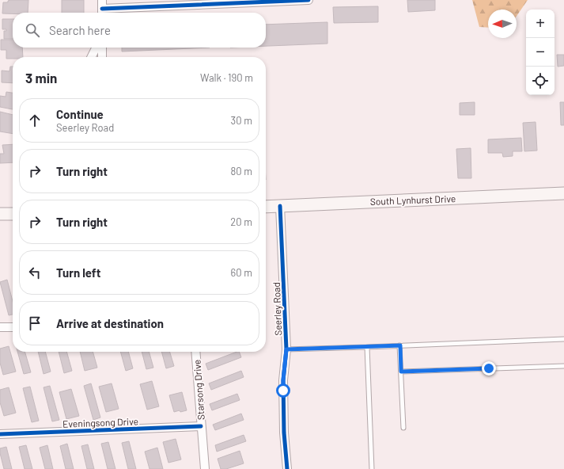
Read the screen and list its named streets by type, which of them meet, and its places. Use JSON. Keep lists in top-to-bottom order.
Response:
{
  "streets": {
    "main road": ["South Lynhurst Drive"],
    "street": ["Seerley Road", "Starsong Drive", "Eveningsong Drive"]
  },
  "crossings": [
    ["South Lynhurst Drive", "Seerley Road"],
    ["Starsong Drive", "Eveningsong Drive"]
  ],
  "north": "left",
  "page": {
    "map_buttons": ["+", "−"],
    "search": "Search here",
    "heading": ["3 min", "Walk · 190 m"],
    "list": [
      ["Continue", "Seerley Road", "30 m"],
      ["Turn right", "80 m"],
      ["Turn right", "20 m"],
      ["Turn left", "60 m"],
      "Arrive at destination"
    ]
  }
}
